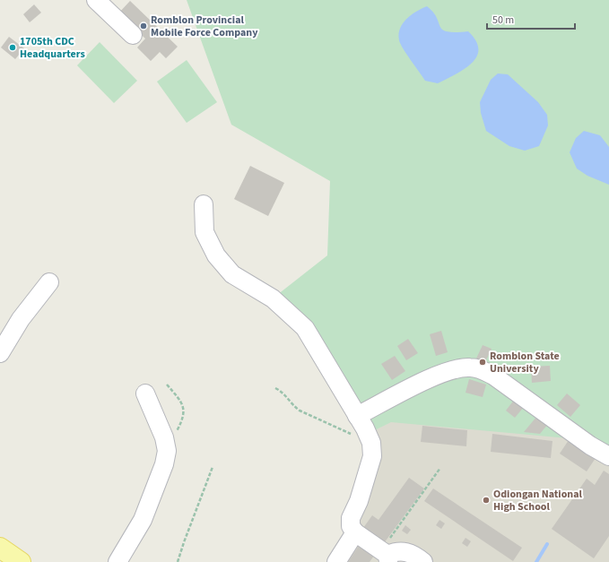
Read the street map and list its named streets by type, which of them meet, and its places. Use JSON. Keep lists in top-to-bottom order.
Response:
{
  "places": [
    "Romblon Provincial Mobile Force Company",
    "1705th CDC Headquarters",
    "Romblon State University",
    "Odiongan National High School"
  ],
  "scale_bar": "50 m"
}
